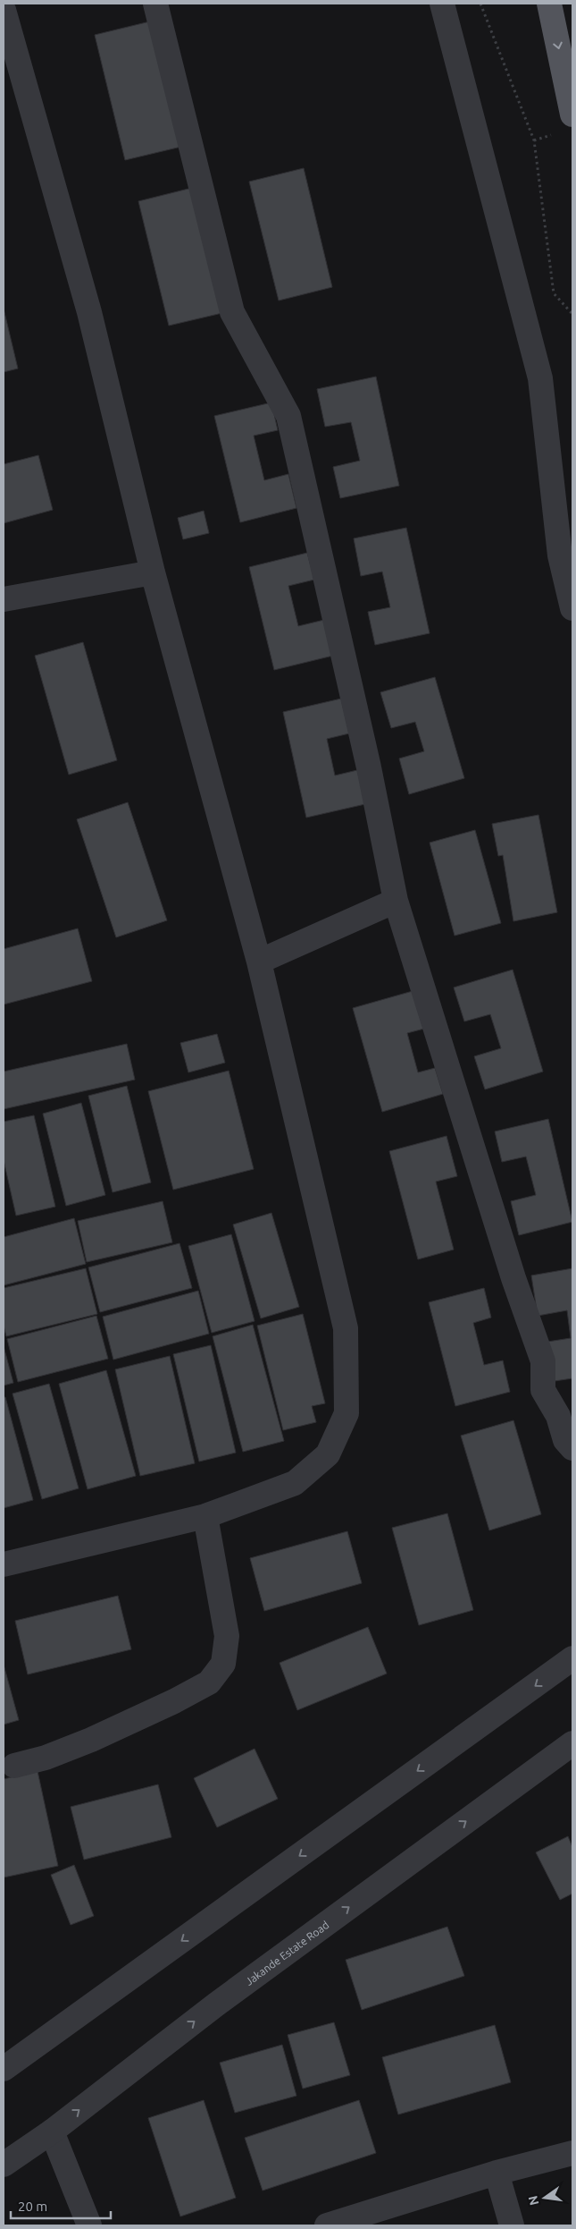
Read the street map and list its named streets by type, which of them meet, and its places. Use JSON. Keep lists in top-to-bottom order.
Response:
{
  "streets": {
    "street": ["Jakande Estate Road"]
  },
  "scale_bar": "20 m",
  "north": "left"
}
